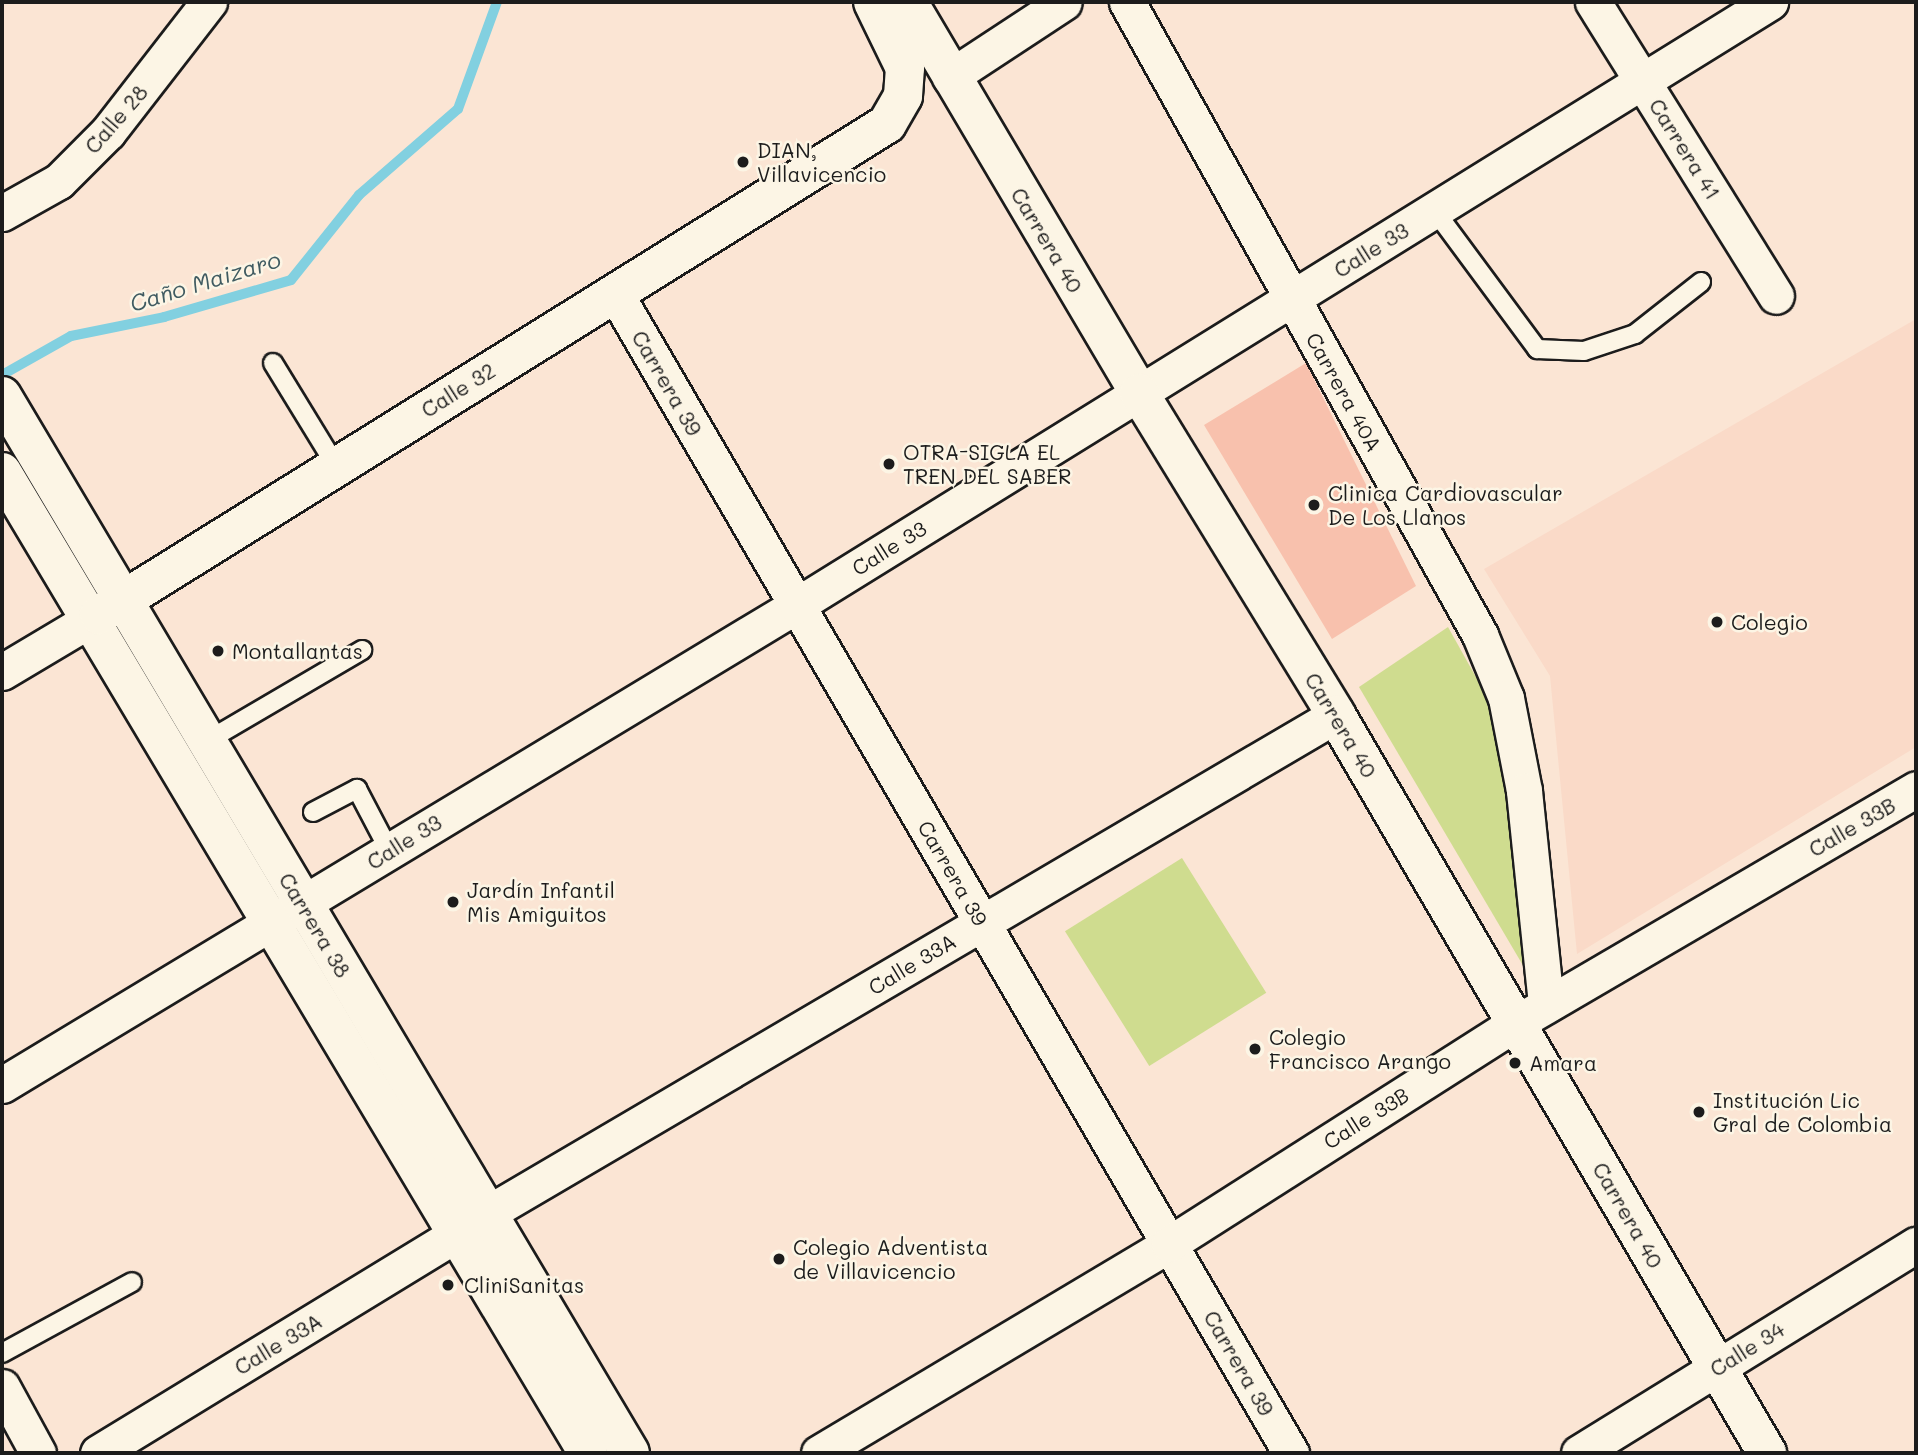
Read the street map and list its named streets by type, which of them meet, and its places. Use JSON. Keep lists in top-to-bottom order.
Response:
{
  "streets": {
    "street": [
      "Calle 28",
      "Carrera 41",
      "Carrera 40",
      "Calle 33",
      "Carrera 39",
      "Calle 32",
      "Carrera 40A",
      "Calle 33B",
      "Carrera 38",
      "Calle 33A",
      "Calle 34"
    ]
  },
  "crossings": [
    ["Carrera 41", "Calle 33"],
    ["Carrera 40", "Calle 33"],
    ["Carrera 40", "Carrera 40A"],
    ["Carrera 40", "Calle 33B"],
    ["Carrera 40", "Calle 33A"],
    ["Carrera 40", "Calle 34"],
    ["Calle 33", "Carrera 39"],
    ["Calle 33", "Carrera 40A"],
    ["Calle 33", "Carrera 38"],
    ["Carrera 39", "Calle 32"],
    ["Carrera 39", "Calle 33B"],
    ["Carrera 39", "Calle 33A"],
    ["Calle 32", "Carrera 38"],
    ["Carrera 40A", "Calle 33B"],
    ["Carrera 38", "Calle 33A"]
  ],
  "water": ["Caño Maizaro"],
  "places": [
    "DIAN, Villavicencio",
    "OTRA-SIGLA EL TREN DEL SABER",
    "Clinica Cardiovascular De Los Llanos",
    "Colegio",
    "Montallantas",
    "Jardín Infantil Mis Amiguitos",
    "Colegio Francisco Arango",
    "Amara",
    "Institución Lic Gral de Colombia",
    "Colegio Adventista de Villavicencio",
    "CliniSanitas"
  ]
}
